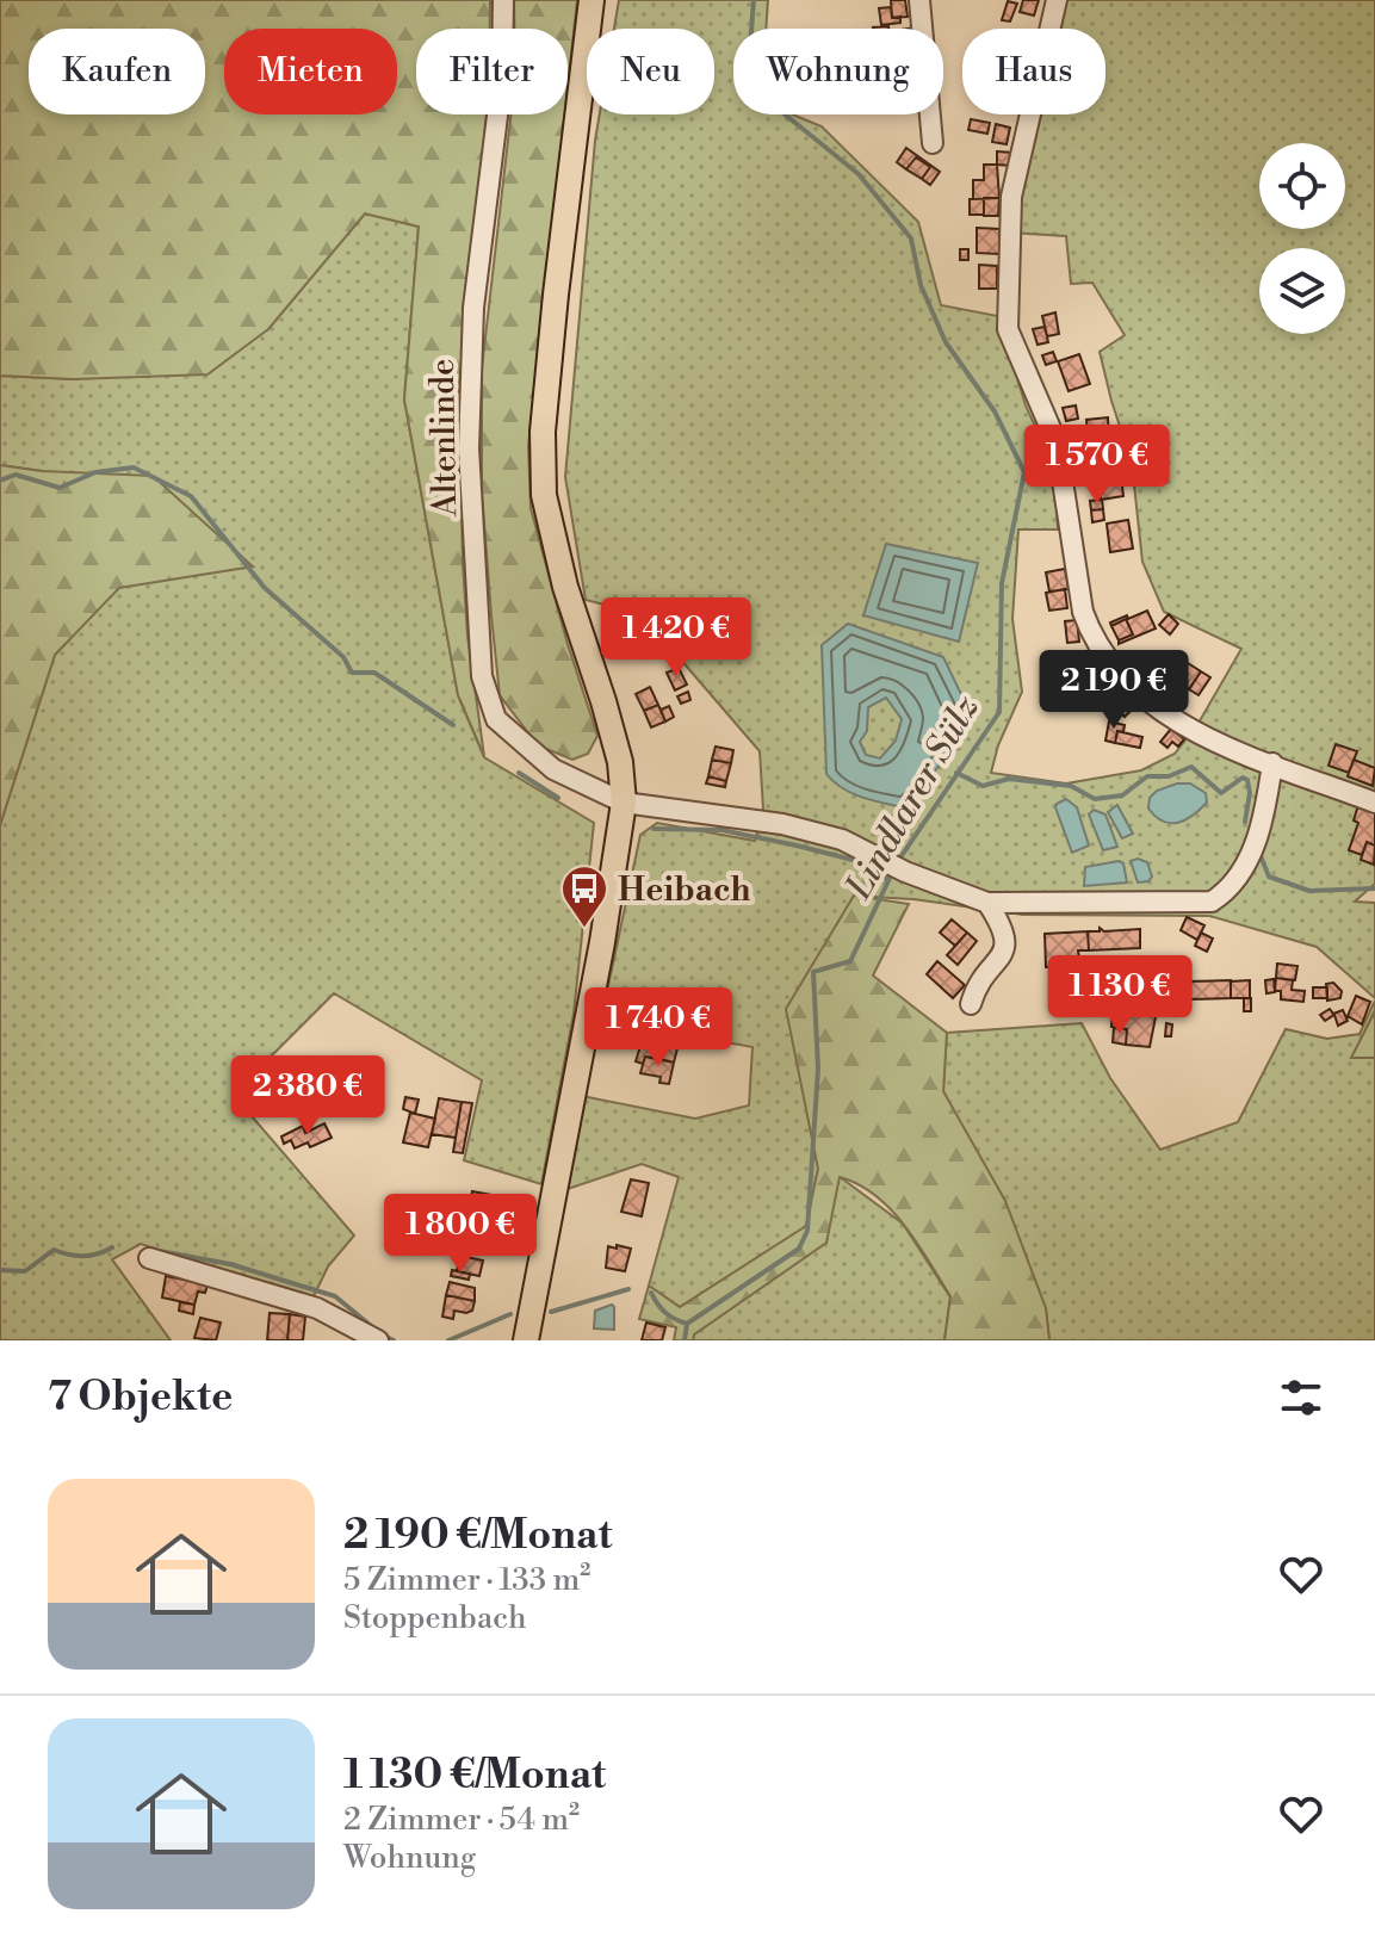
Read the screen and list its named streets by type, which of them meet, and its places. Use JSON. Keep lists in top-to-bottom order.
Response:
{
  "streets": {
    "street": ["Altenlinde"]
  },
  "water": ["Lindlarer Sülz"],
  "places": {
    "bus stop": ["Heibach"]
  },
  "page": {
    "chip": [
      "Kaufen",
      "Mieten",
      "Filter",
      "Neu",
      "Wohnung",
      "Haus"
    ],
    "price": [
      "1 570 €",
      "1 420 €",
      "2 190 €",
      "1 130 €",
      "1 740 €",
      "2 380 €",
      "1 800 €"
    ],
    "heading": "7 Objekte",
    "list": [
      {
        "name": "2 190 €/Monat",
        "note": "5 Zimmer · 133 m² · Stoppenbach"
      },
      {
        "name": "1 130 €/Monat",
        "note": "2 Zimmer · 54 m² · Wohnung"
      }
    ]
  }
}
